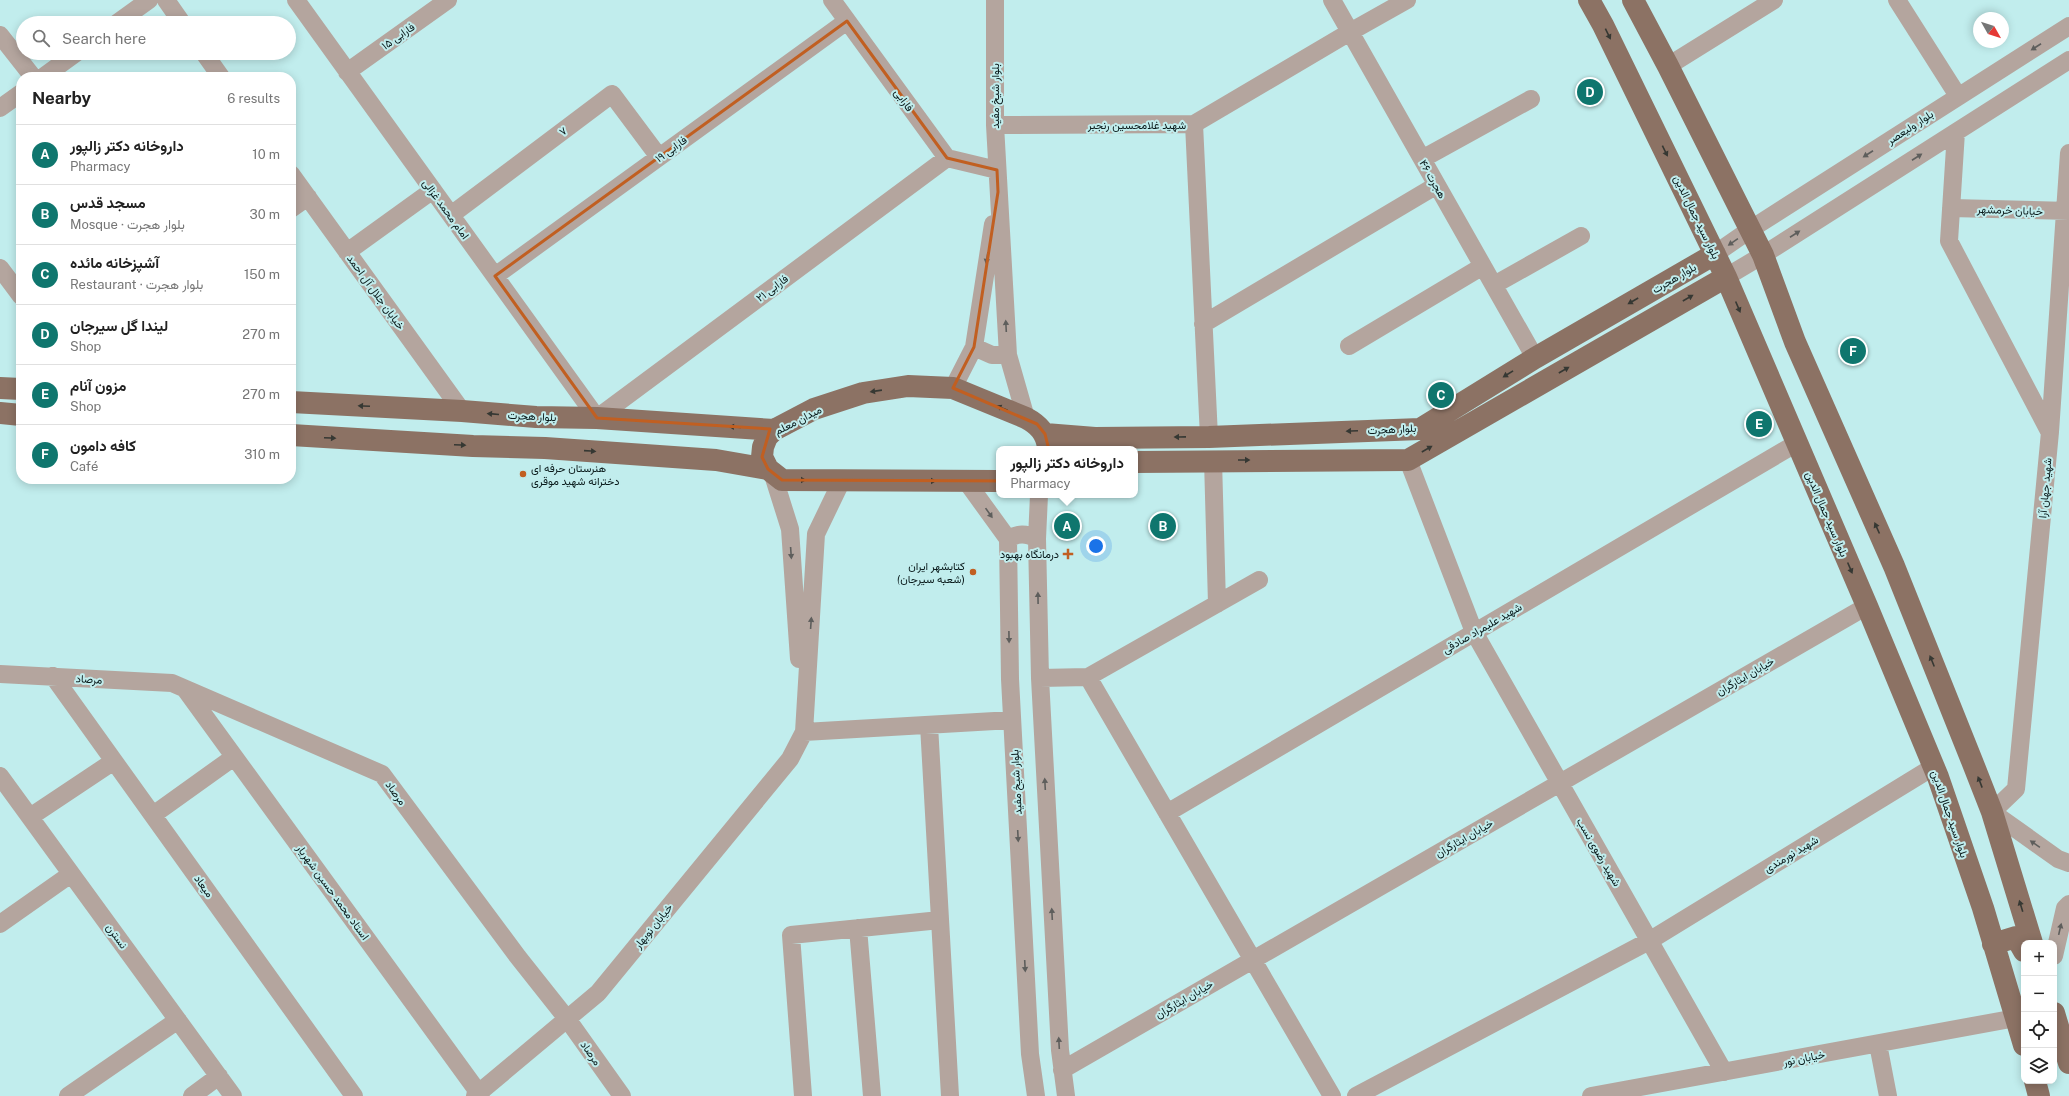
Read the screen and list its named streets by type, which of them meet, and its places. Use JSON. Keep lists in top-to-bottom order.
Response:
{
  "streets": {
    "main road": ["بلوار سید جمال الدین", "بلوار هجرت", "میدان معلم"],
    "street": [
      "فارابی ۱۵",
      "بلوار شیخ مفید",
      "فارابی",
      "شهید غلامحسین رنجبر",
      "بلوار ولیعصر",
      "۷",
      "فارابی ۱۹",
      "هجرت ۴۶",
      "امام محمد غزالی",
      "خیابان خرمشهر",
      "فارابی ۲۱",
      "خیابان جلال آل احمد",
      "شهید جهان آرا",
      "شهید علیمراد صادقی",
      "خیابان ایثارگران",
      "مرصاد",
      "شهید رضوی نسب",
      "شهید نورمندی",
      "میعاد",
      "استاد محمد حسین شهریار",
      "خیابان نوبهار",
      "نسترن",
      "خیابان نور"
    ]
  },
  "crossings": [
    ["فارابی ۱۵", "امام محمد غزالی"],
    ["بلوار شیخ مفید", "شهید غلامحسین رنجبر"],
    ["فارابی", "فارابی ۱۹"],
    ["فارابی", "فارابی ۲۱"],
    ["شهید غلامحسین رنجبر", "هجرت ۴۶"],
    ["بلوار ولیعصر", "بلوار سید جمال الدین"],
    ["بلوار ولیعصر", "بلوار هجرت"],
    ["۷", "فارابی ۱۹"],
    ["۷", "امام محمد غزالی"],
    ["فارابی ۱۹", "امام محمد غزالی"],
    ["هجرت ۴۶", "بلوار هجرت"],
    ["امام محمد غزالی", "بلوار هجرت"],
    ["امام محمد غزالی", "فارابی ۲۱"],
    ["خیابان خرمشهر", "شهید جهان آرا"],
    ["بلوار سید جمال الدین", "بلوار هجرت"],
    ["بلوار سید جمال الدین", "شهید علیمراد صادقی"],
    ["بلوار سید جمال الدین", "خیابان ایثارگران"],
    ["بلوار سید جمال الدین", "شهید نورمندی"],
    ["بلوار سید جمال الدین", "خیابان نور"],
    ["بلوار هجرت", "فارابی ۲۱"],
    ["بلوار هجرت", "خیابان جلال آل احمد"],
    ["بلوار هجرت", "میدان معلم"],
    ["شهید علیمراد صادقی", "شهید رضوی نسب"],
    ["خیابان ایثارگران", "شهید رضوی نسب"],
    ["مرصاد", "میعاد"],
    ["مرصاد", "استاد محمد حسین شهریار"],
    ["مرصاد", "خیابان نوبهار"],
    ["شهید رضوی نسب", "شهید نورمندی"],
    ["شهید رضوی نسب", "خیابان نور"],
    ["استاد محمد حسین شهریار", "خیابان نوبهار"]
  ],
  "places": {
    "other": ["هنرستان حرفه ای دخترانه شهید موقری", "کتابشهر ایران (شعبه سیرجان)"],
    "health": ["درمانگاه بهبود"]
  },
  "north": "bottom right",
  "page": {
    "search": "Search here",
    "heading": ["Nearby", "6 results"],
    "pins": [
      "D",
      "F",
      "C",
      "E",
      "A",
      "B"
    ],
    "list": [
      {
        "mark": "A",
        "name": "داروخانه دکتر زالپور",
        "note": "Pharmacy",
        "value": "10 m"
      },
      {
        "mark": "B",
        "name": "مسجد قدس",
        "note": "Mosque · بلوار هجرت",
        "value": "30 m"
      },
      {
        "mark": "C",
        "name": "آشپزخانه مائده",
        "note": "Restaurant · بلوار هجرت",
        "value": "150 m"
      },
      {
        "mark": "D",
        "name": "لیندا گل سیرجان",
        "note": "Shop",
        "value": "270 m"
      },
      {
        "mark": "E",
        "name": "مزون آنام",
        "note": "Shop",
        "value": "270 m"
      },
      {
        "mark": "F",
        "name": "کافه دامون",
        "note": "Café",
        "value": "310 m"
      }
    ],
    "popup": ["داروخانه دکتر زالپور", "Pharmacy"],
    "map_buttons": ["+", "−"]
  }
}
